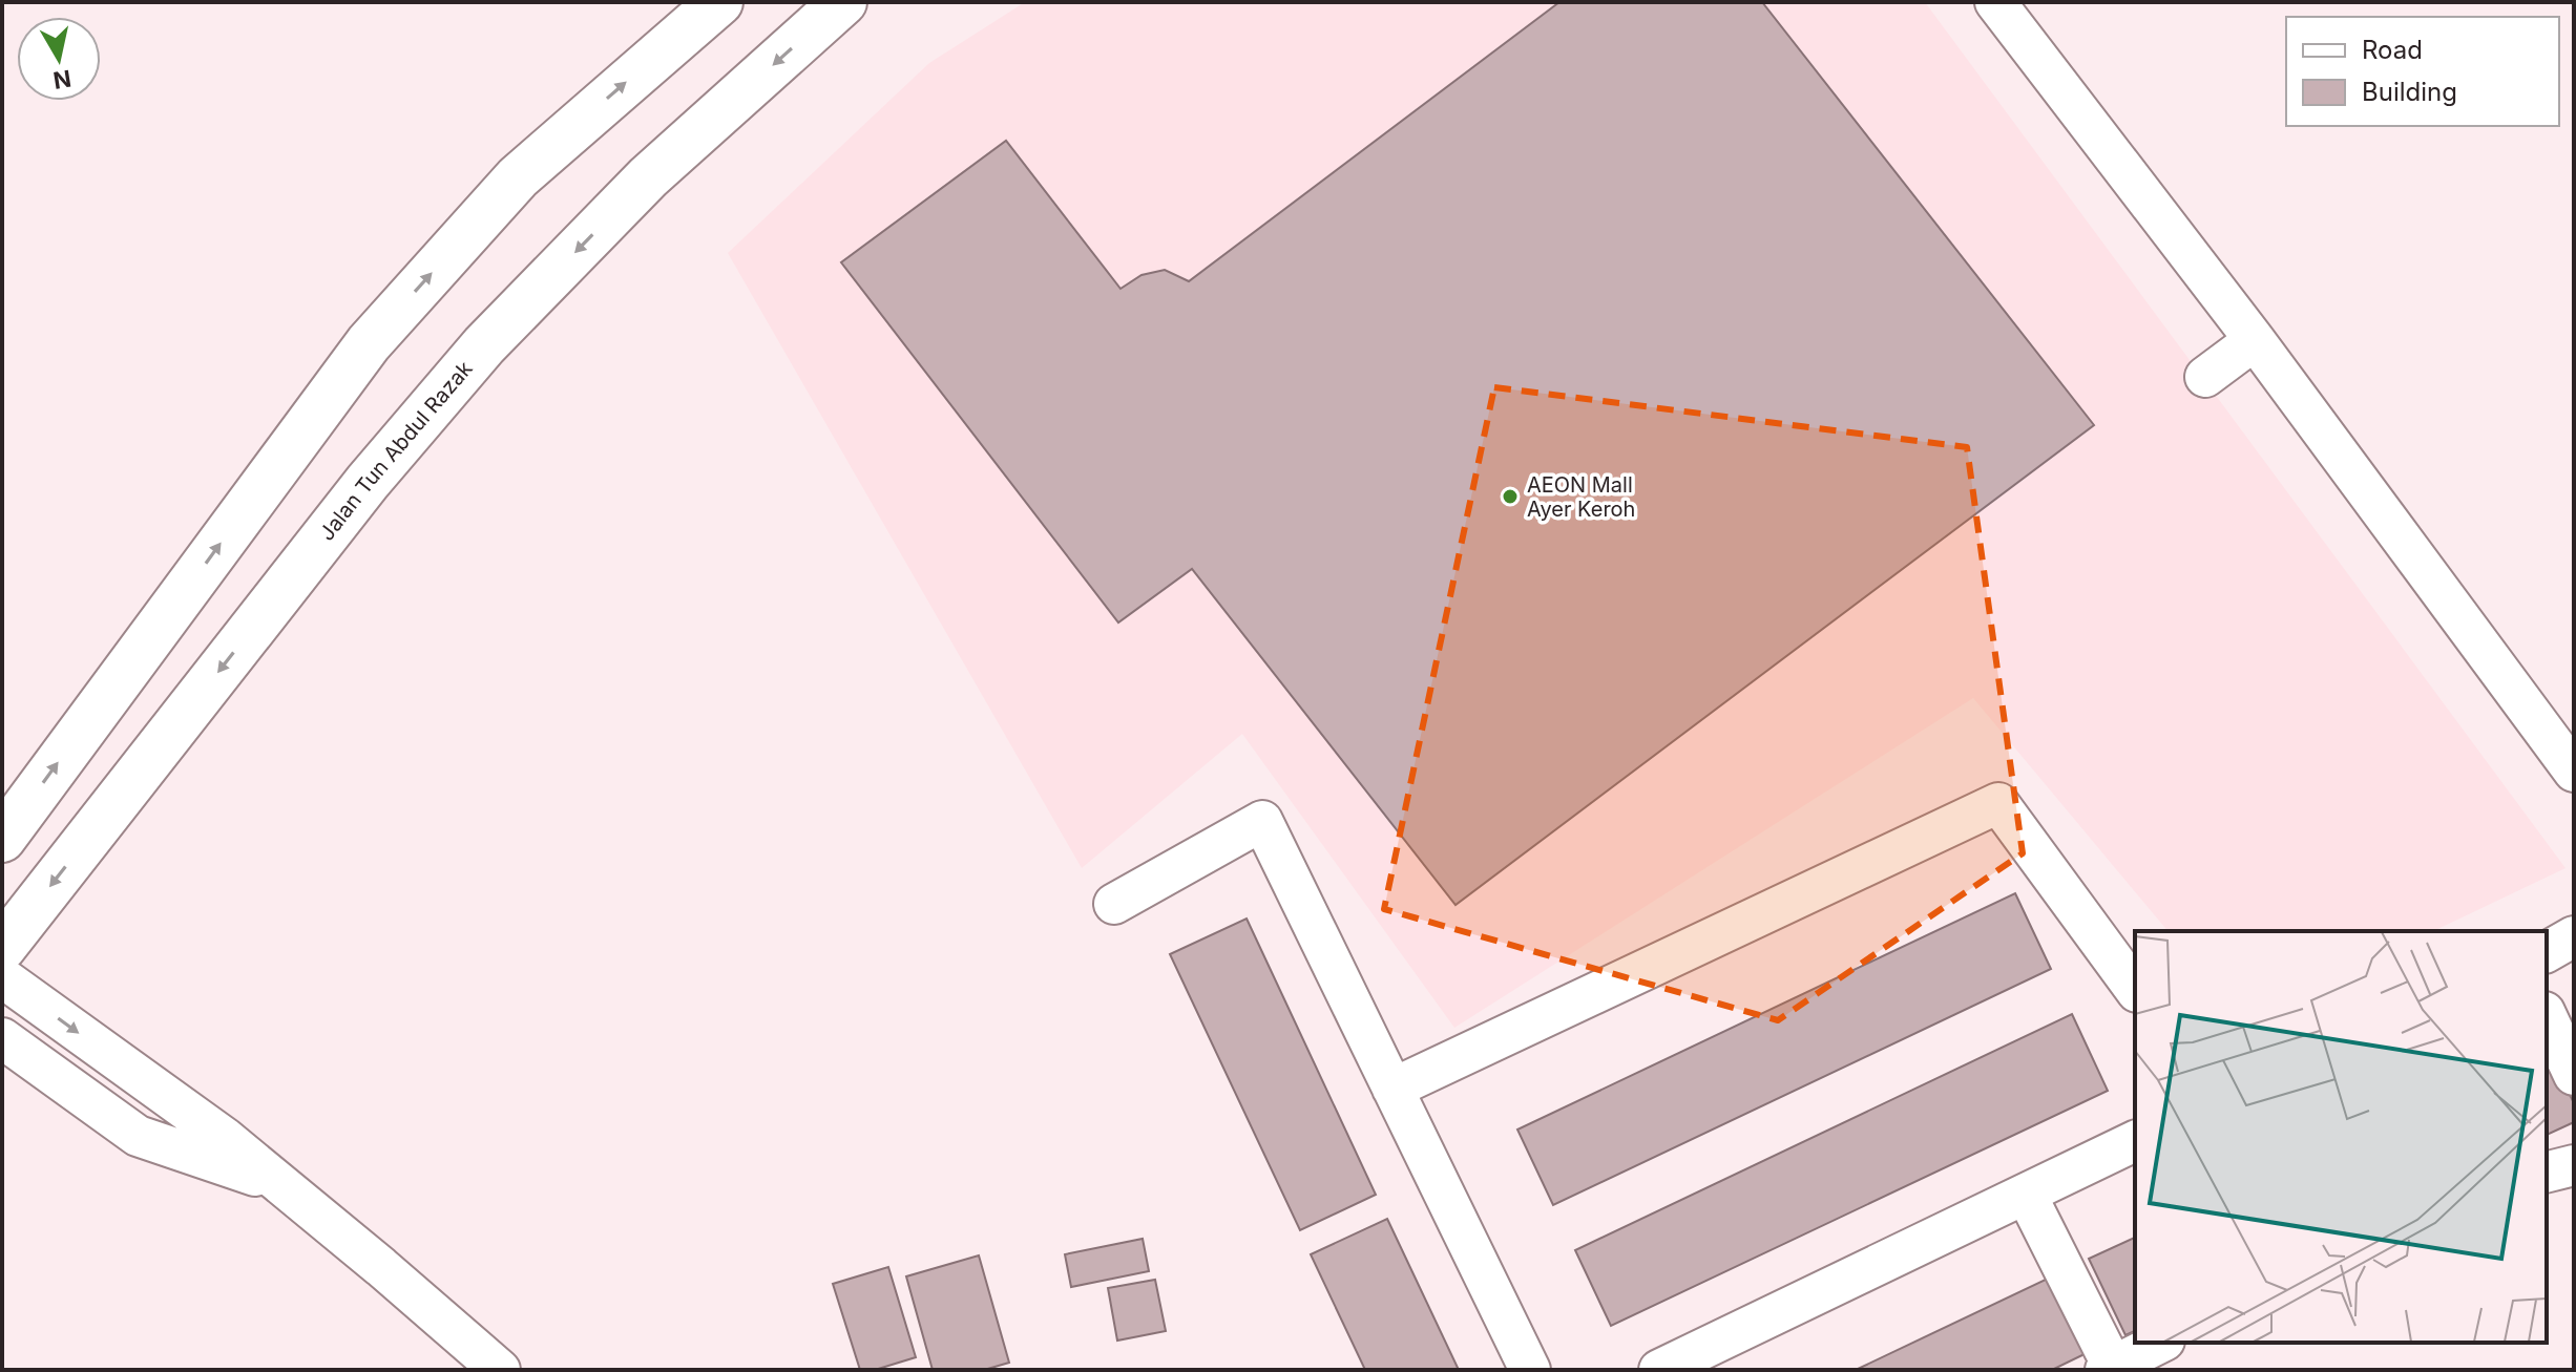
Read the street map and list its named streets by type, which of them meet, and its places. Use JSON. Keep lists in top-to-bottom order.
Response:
{
  "streets": {
    "highway": ["Jalan Tun Abdul Razak"]
  },
  "places": ["AEON Mall Ayer Keroh"],
  "legend": ["Road", "Building"],
  "north": "bottom"
}
